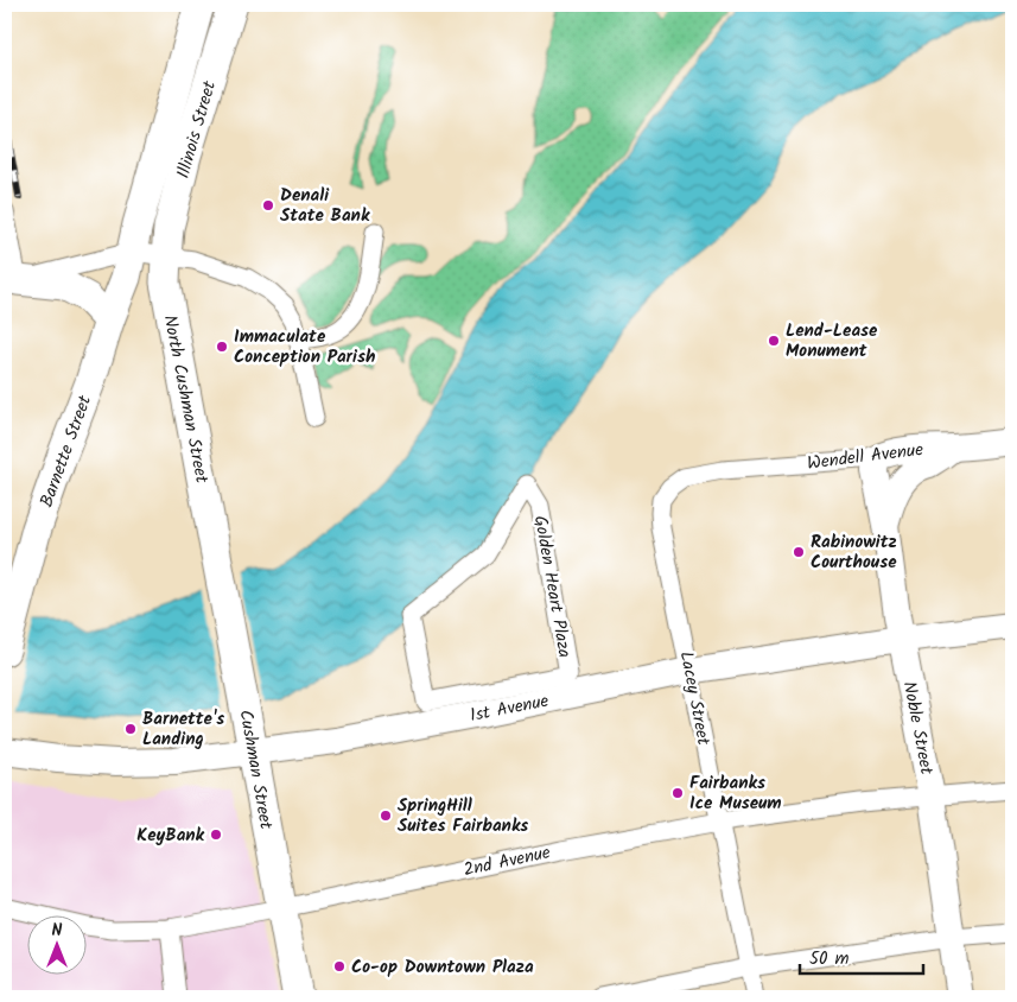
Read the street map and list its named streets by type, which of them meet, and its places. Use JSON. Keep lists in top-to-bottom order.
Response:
{
  "streets": {
    "main road": [
      "Illinois Street",
      "North Cushman Street",
      "Barnette Street",
      "Wendell Avenue",
      "1st Avenue",
      "Noble Street",
      "Cushman Street"
    ],
    "street": ["Golden Heart Plaza", "Lacey Street", "2nd Avenue"]
  },
  "crossings": [
    ["Illinois Street", "North Cushman Street"],
    ["Illinois Street", "Barnette Street"],
    ["North Cushman Street", "Cushman Street"],
    ["Wendell Avenue", "Lacey Street"],
    ["Wendell Avenue", "Noble Street"],
    ["Lacey Street", "1st Avenue"],
    ["Lacey Street", "2nd Avenue"],
    ["1st Avenue", "Noble Street"],
    ["1st Avenue", "Cushman Street"],
    ["Noble Street", "2nd Avenue"],
    ["Cushman Street", "2nd Avenue"]
  ],
  "places": [
    "Denali State Bank",
    "Lend-Lease Monument",
    "Immaculate Conception Parish",
    "Rabinowitz Courthouse",
    "Barnette's Landing",
    "Fairbanks Ice Museum",
    "SpringHill Suites Fairbanks",
    "KeyBank",
    "Co-op Downtown Plaza"
  ],
  "scale_bar": "50 m",
  "north": "top"
}
